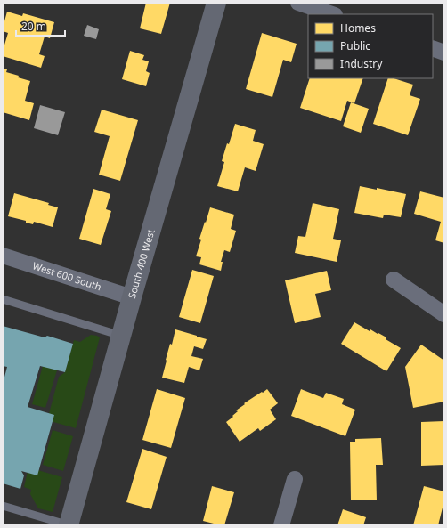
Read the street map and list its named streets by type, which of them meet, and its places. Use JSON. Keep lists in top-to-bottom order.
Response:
{
  "streets": {
    "main road": ["South 400 West"],
    "street": ["West 600 South"]
  },
  "crossings": [
    ["South 400 West", "West 600 South"]
  ],
  "legend": ["Homes", "Public", "Industry"],
  "scale_bar": "20 m"
}
